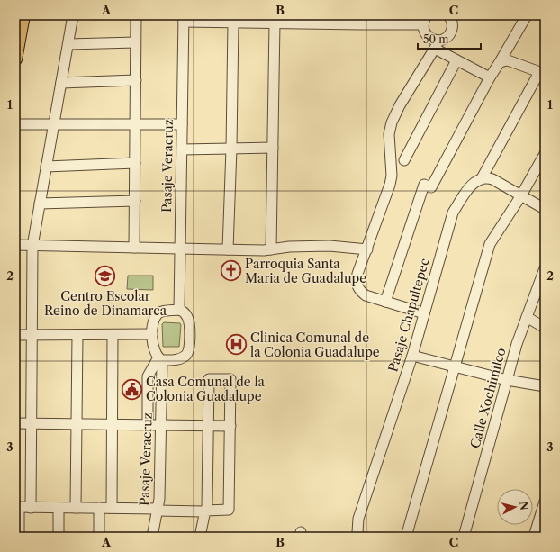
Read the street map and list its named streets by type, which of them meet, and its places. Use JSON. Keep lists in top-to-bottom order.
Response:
{
  "streets": {
    "street": ["Pasaje Veracruz", "Pasaje Chapultepec", "Calle Xochimilco"]
  },
  "places": {
    "church": ["Parroquia Santa Maria de Guadalupe"],
    "school or university": ["Centro Escolar Reino de Dinamarca"],
    "hospital": ["Clinica Comunal de la Colonia Guadalupe"],
    "public building": ["Casa Comunal de la Colonia Guadalupe"]
  },
  "scale_bar": "50 m",
  "north": "right",
  "grid": {
    "columns": ["A", "B", "C"],
    "rows": ["1", "2", "3"]
  }
}
